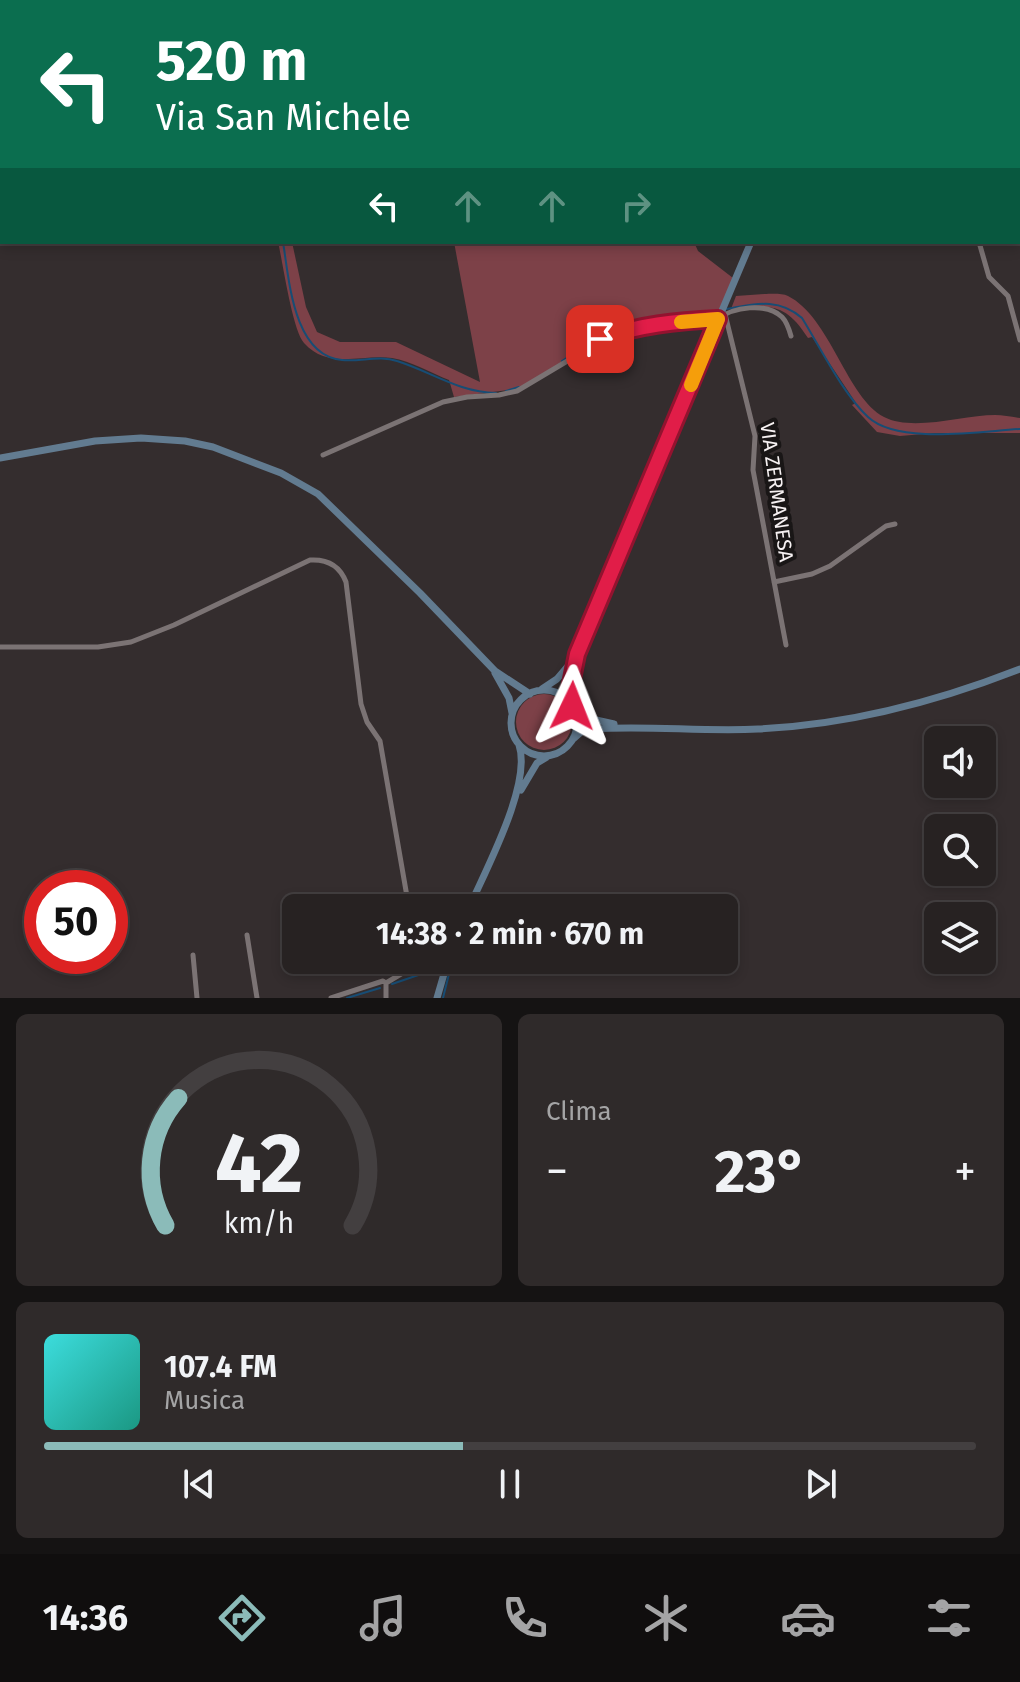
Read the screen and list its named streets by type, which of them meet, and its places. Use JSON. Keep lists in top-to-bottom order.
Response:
{
  "streets": {
    "street": ["VIA ZERMANESA"]
  },
  "page": {
    "turn": ["520 m", "Via San Michele"],
    "limit": "50",
    "trip": "14:38 · 2 min · 670 m",
    "tile": "Clima",
    "heat": ["−", "23°", "+"],
    "song": ["107.4 FM", "Musica"],
    "tabs": "14:36",
    "gauge": ["42", "km/h"]
  }
}
